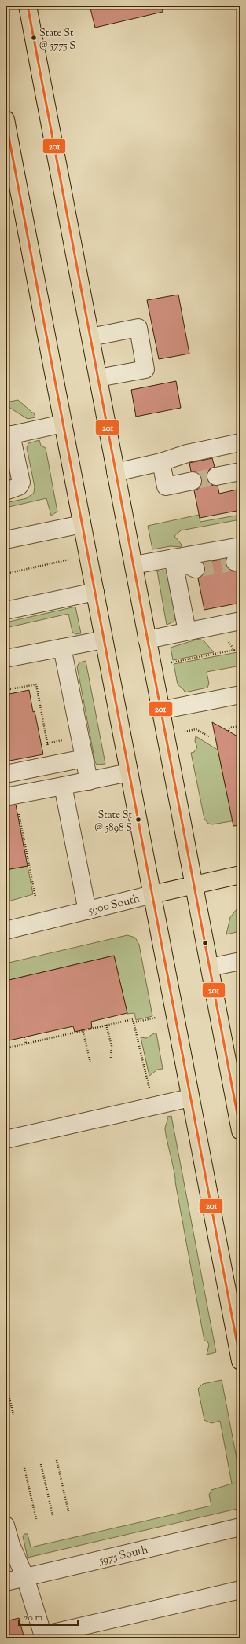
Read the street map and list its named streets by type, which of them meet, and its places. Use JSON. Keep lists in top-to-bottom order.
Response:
{
  "streets": {
    "main road": ["5900 South"],
    "street": ["5975 South"]
  },
  "places": ["State St @ 5775 S", "State St @ 5898 S"],
  "lines": ["transit line 201"],
  "scale_bar": "20 m"
}
